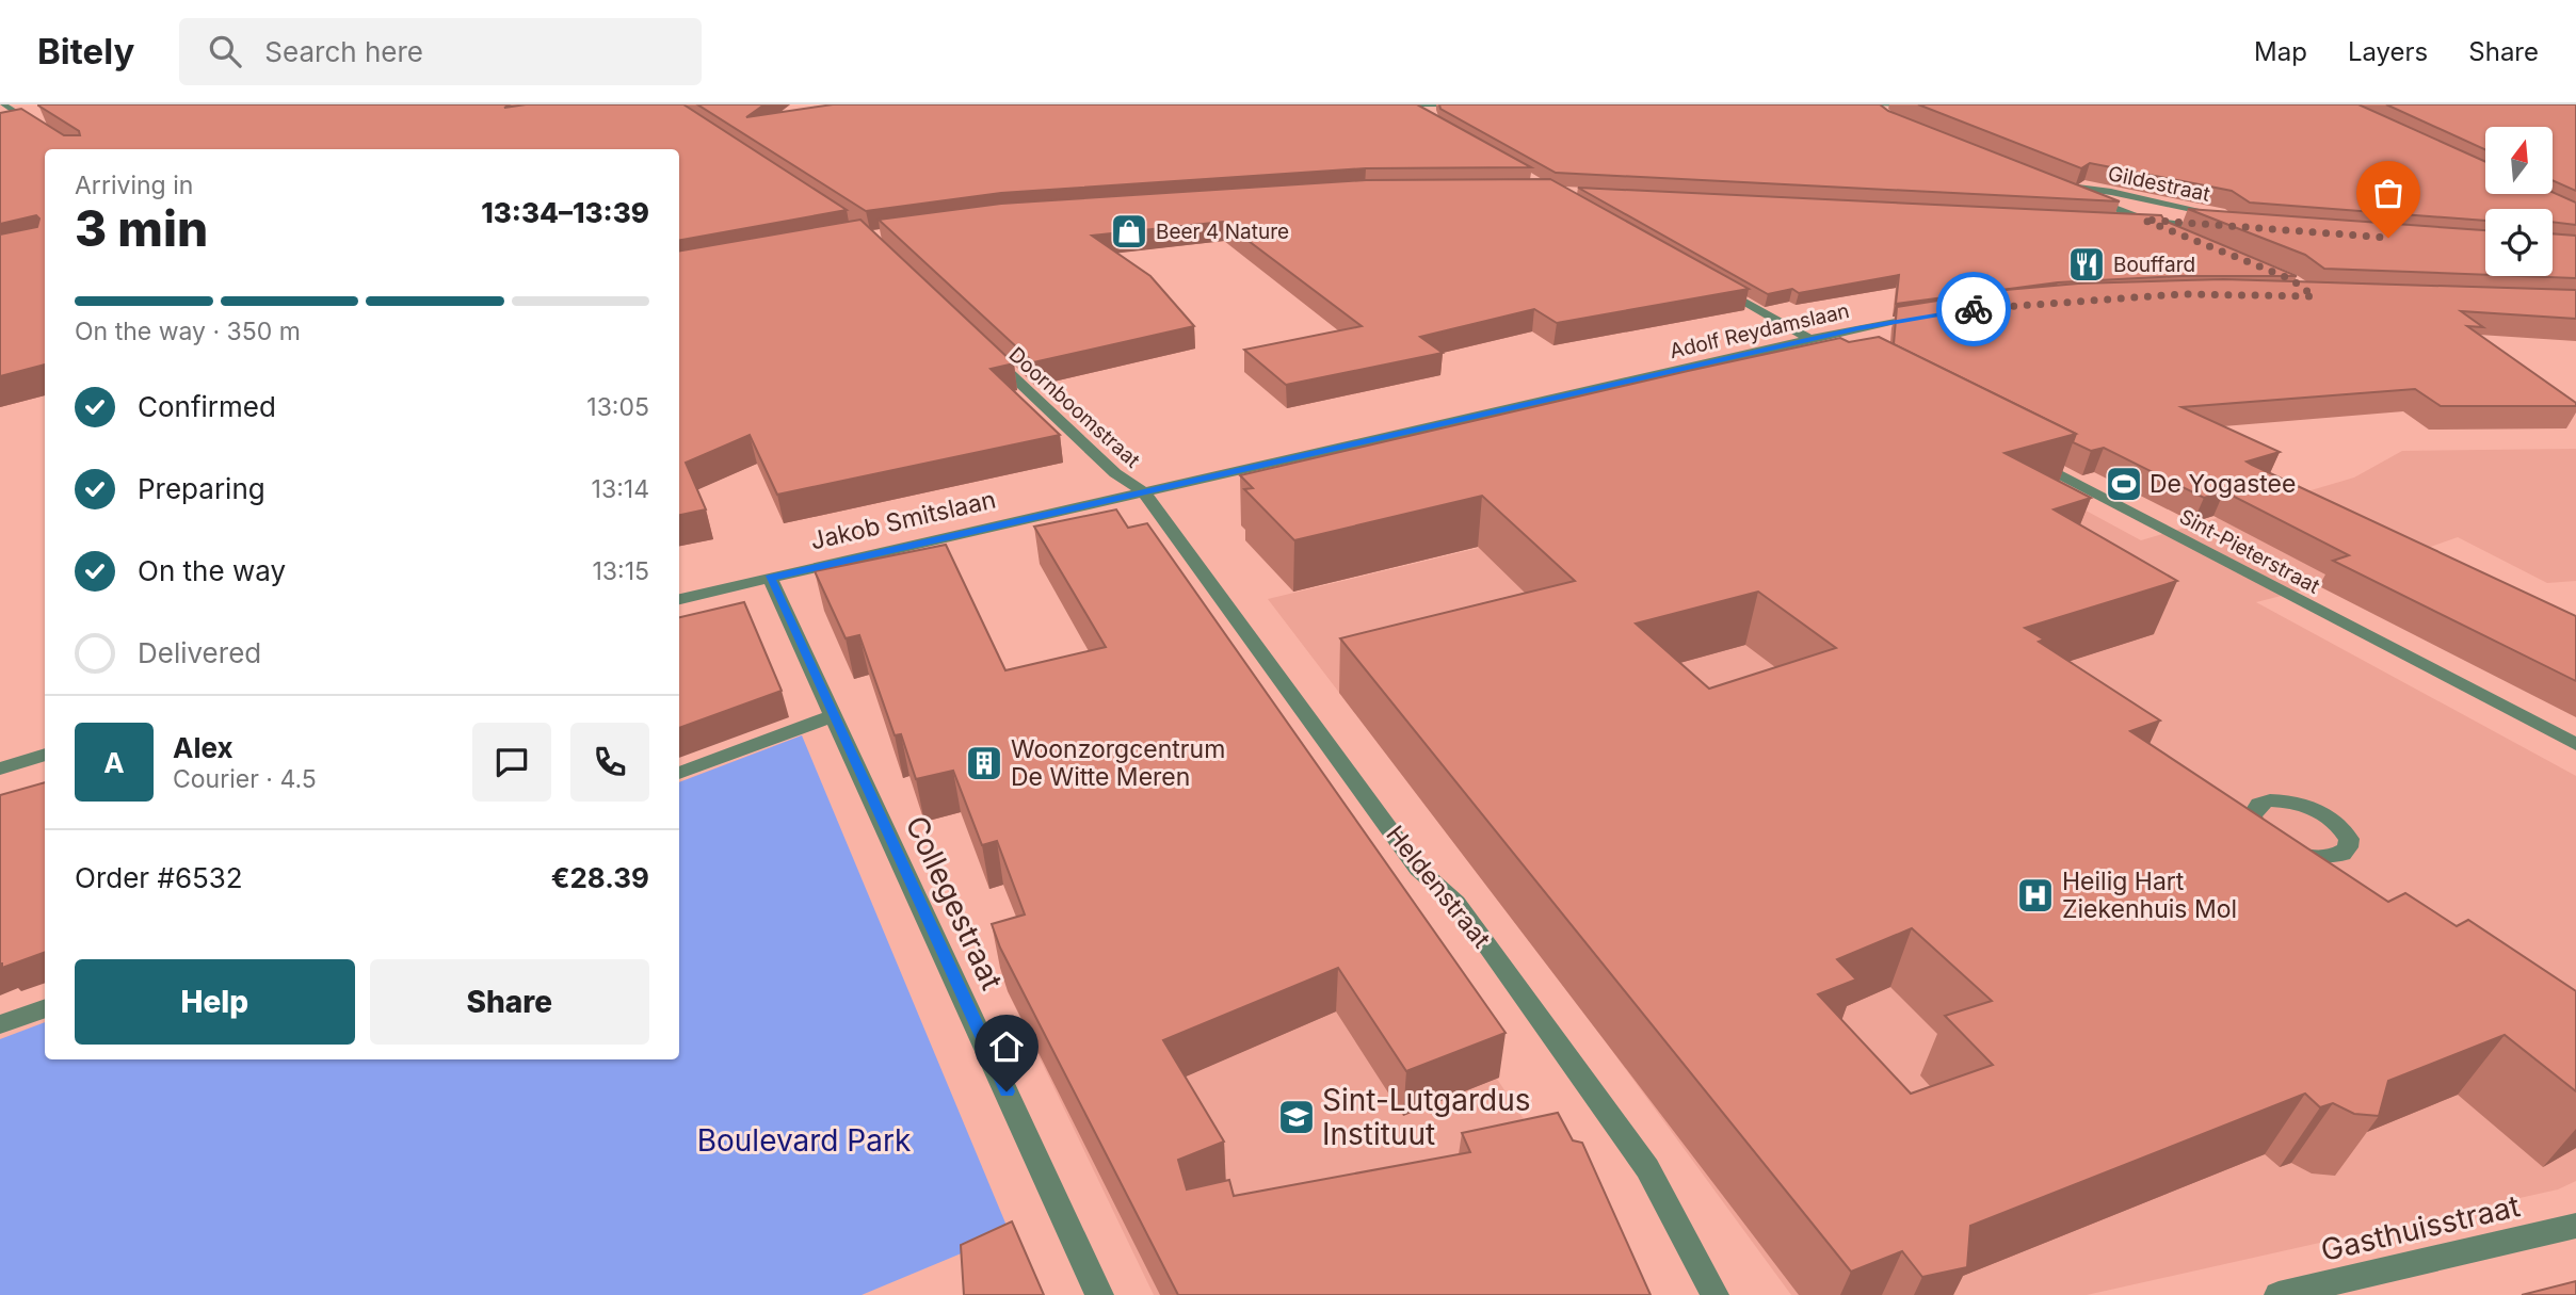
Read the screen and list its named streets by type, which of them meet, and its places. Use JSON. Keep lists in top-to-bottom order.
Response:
{
  "streets": {
    "street": [
      "Gildestraat",
      "Adolf Reydamslaan",
      "Doornboomstraat",
      "Jakob Smitslaan",
      "Sint-Pieterstraat",
      "Heldenstraat",
      "Collegestraat",
      "Gasthuisstraat"
    ]
  },
  "crossings": [
    ["Adolf Reydamslaan", "Doornboomstraat"],
    ["Adolf Reydamslaan", "Jakob Smitslaan"],
    ["Adolf Reydamslaan", "Heldenstraat"],
    ["Doornboomstraat", "Jakob Smitslaan"],
    ["Doornboomstraat", "Heldenstraat"],
    ["Jakob Smitslaan", "Heldenstraat"],
    ["Jakob Smitslaan", "Collegestraat"]
  ],
  "parks": ["Boulevard Park"],
  "places": {
    "shop": ["Beer 4 Nature"],
    "restaurant": ["Bouffard"],
    "sports": ["De Yogastee"],
    "building": ["Woonzorgcentrum De Witte Meren"],
    "hospital": ["Heilig Hart Ziekenhuis Mol"],
    "school or university": ["Sint-Lutgardus Instituut"]
  },
  "north": "top",
  "page": {
    "header": "Bitely",
    "search": "Search here",
    "nav": ["Map", "Layers", "Share"],
    "heading": ["3 min", "Arriving in", "13:34–13:39"],
    "panel": [
      "Alex",
      "Courier · 4.5",
      "Order #6532",
      "€28.39"
    ],
    "bar": "On the way · 350 m",
    "list": [
      ["Confirmed", "13:05"],
      ["Preparing", "13:14"],
      ["On the way", "13:15"],
      "Delivered"
    ],
    "round": "A",
    "buttons": ["Help", "Share"]
  }
}
